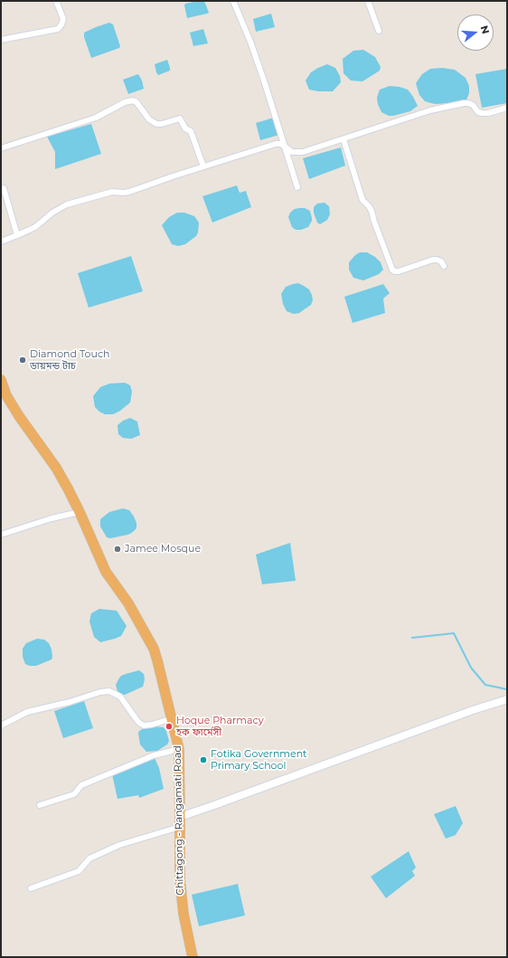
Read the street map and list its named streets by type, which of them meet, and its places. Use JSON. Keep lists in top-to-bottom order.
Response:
{
  "streets": {
    "highway": ["Chittagong - Rangamati Road"]
  },
  "places": [
    "Diamond Touch ডায়মন্ড টাচ",
    "Jamee Mosque",
    "Hoque Pharmacy হক ফার্মেসী",
    "Fotika Government Primary School"
  ],
  "north": "right"
}
